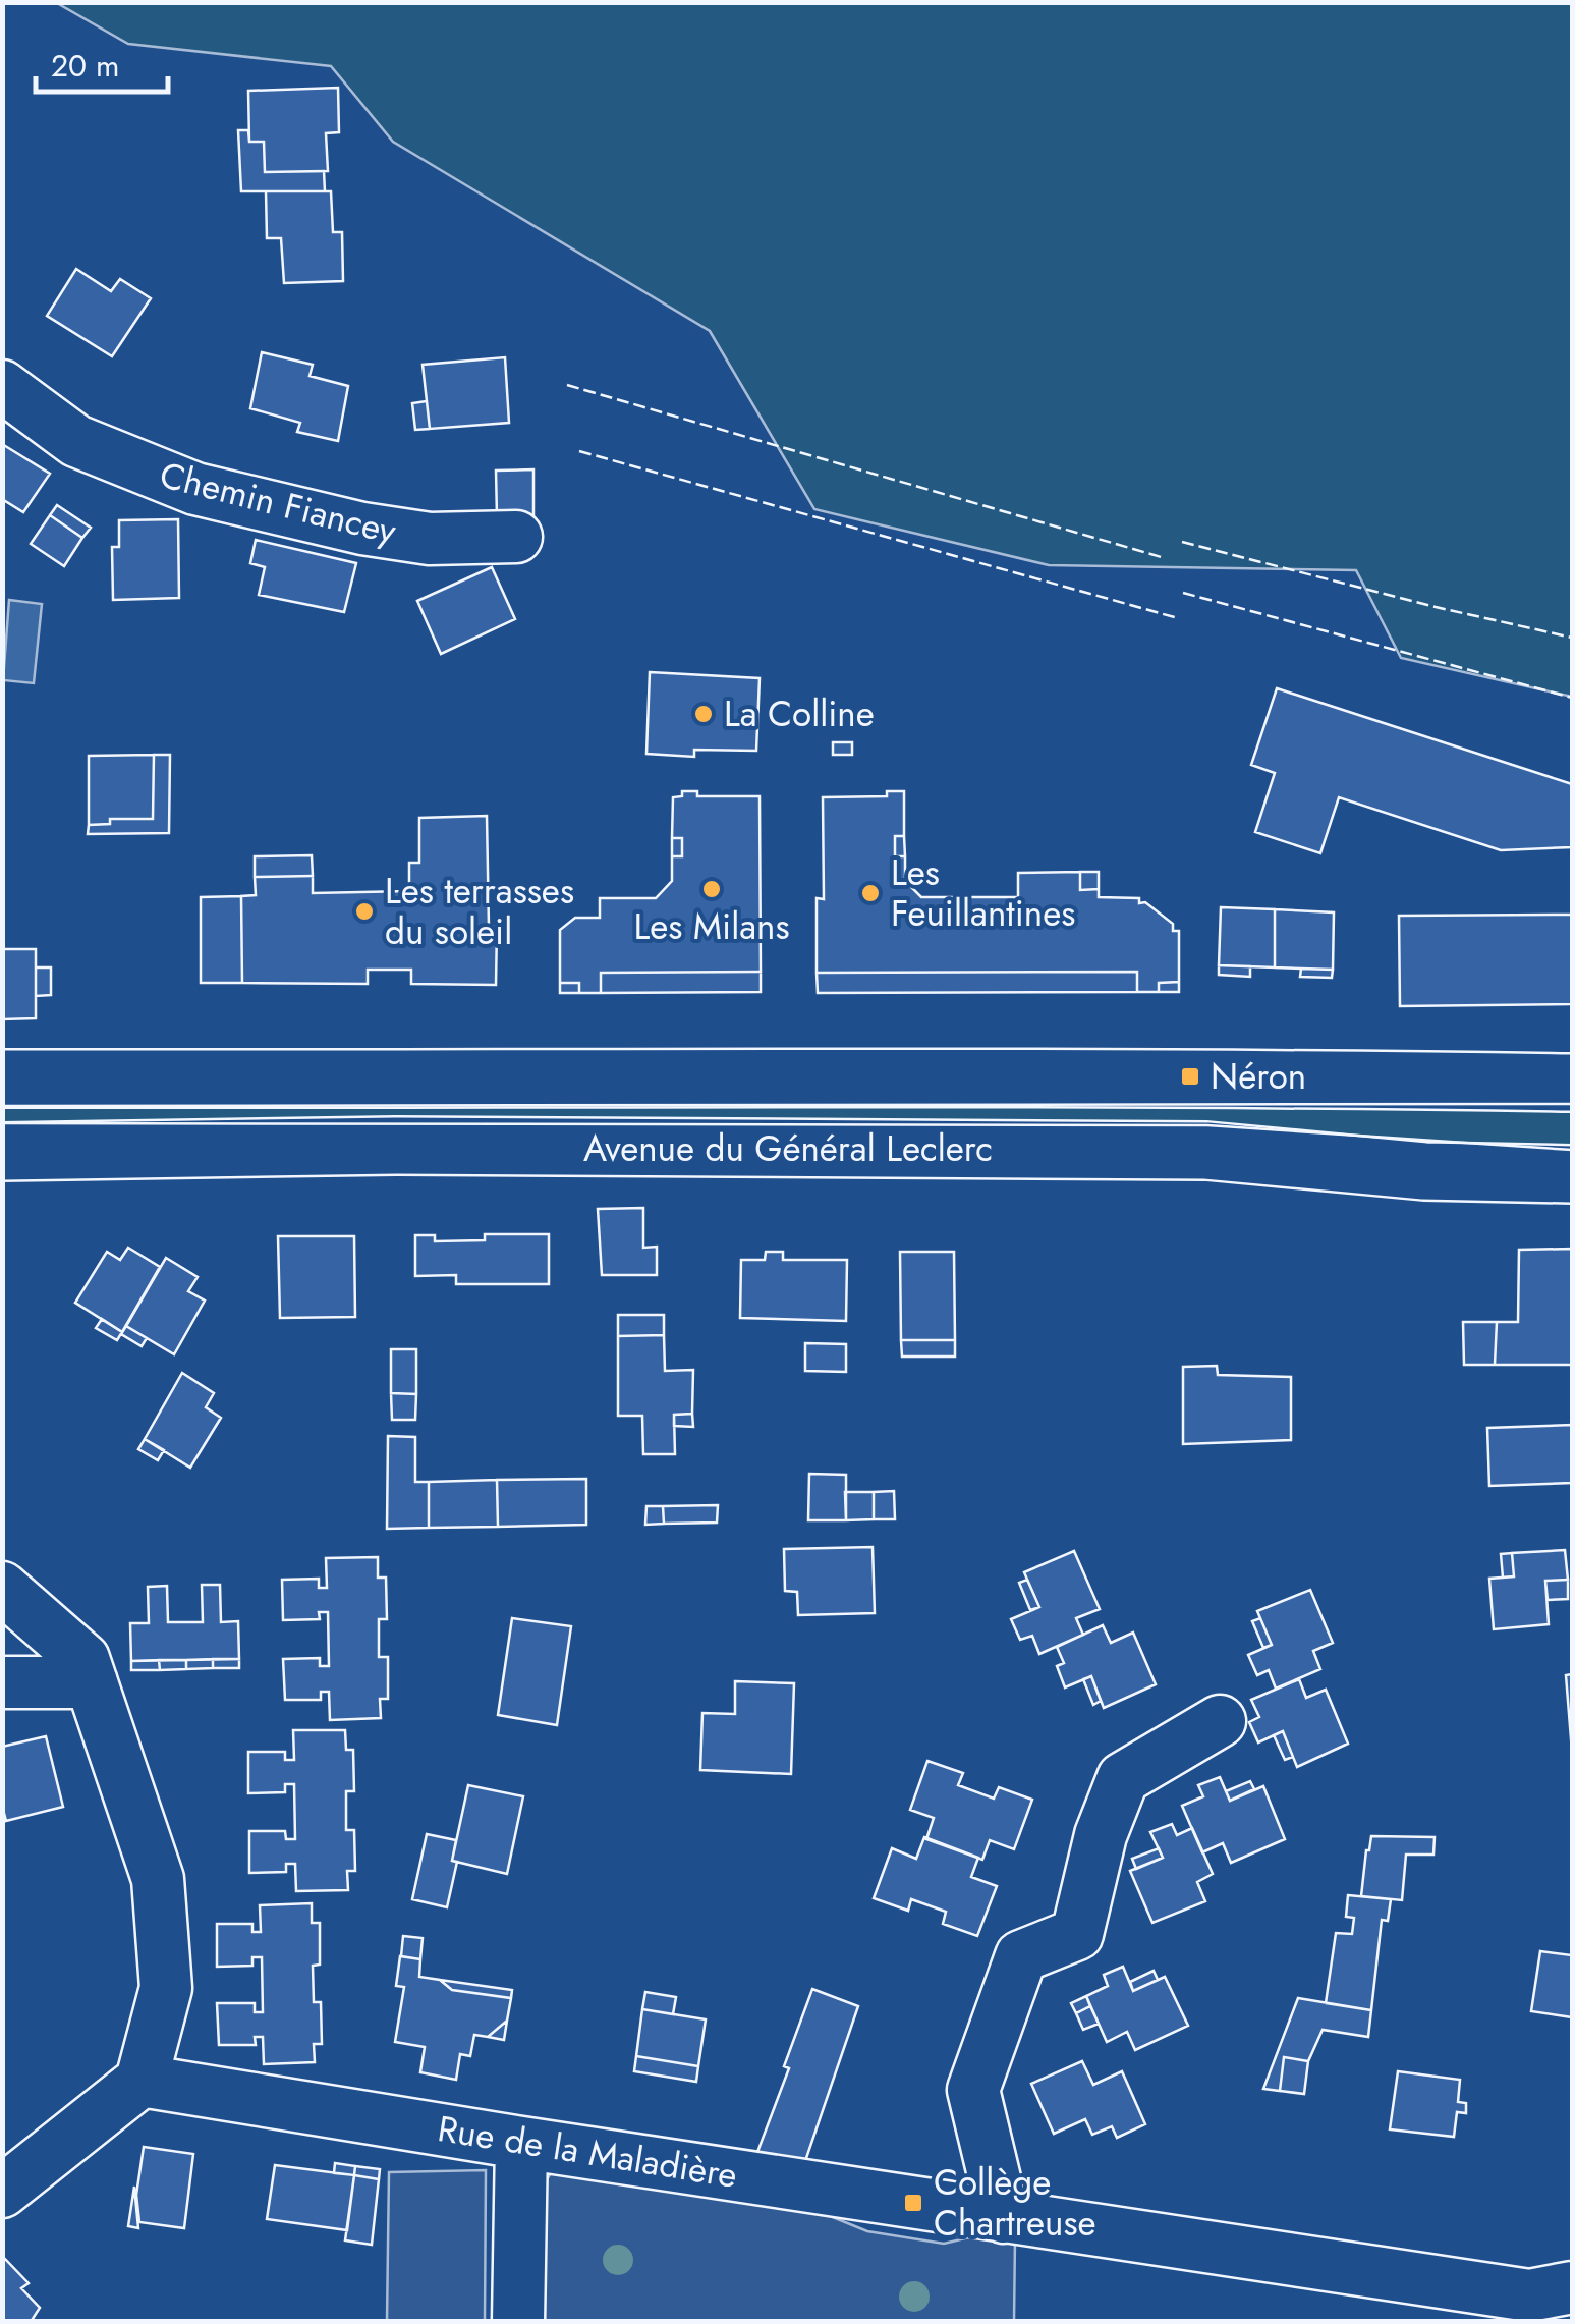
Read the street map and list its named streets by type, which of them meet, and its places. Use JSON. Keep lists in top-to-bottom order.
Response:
{
  "streets": {
    "main road": ["Avenue du Général Leclerc"],
    "street": ["Chemin Fiancey", "Rue de la Maladière"]
  },
  "places": {
    "other": [
      "La Colline",
      "Les Milans",
      "Les Feuillantines",
      "Les terrasses du soleil"
    ],
    "transit": ["Néron", "Collège Chartreuse"]
  },
  "scale_bar": "20 m"
}
